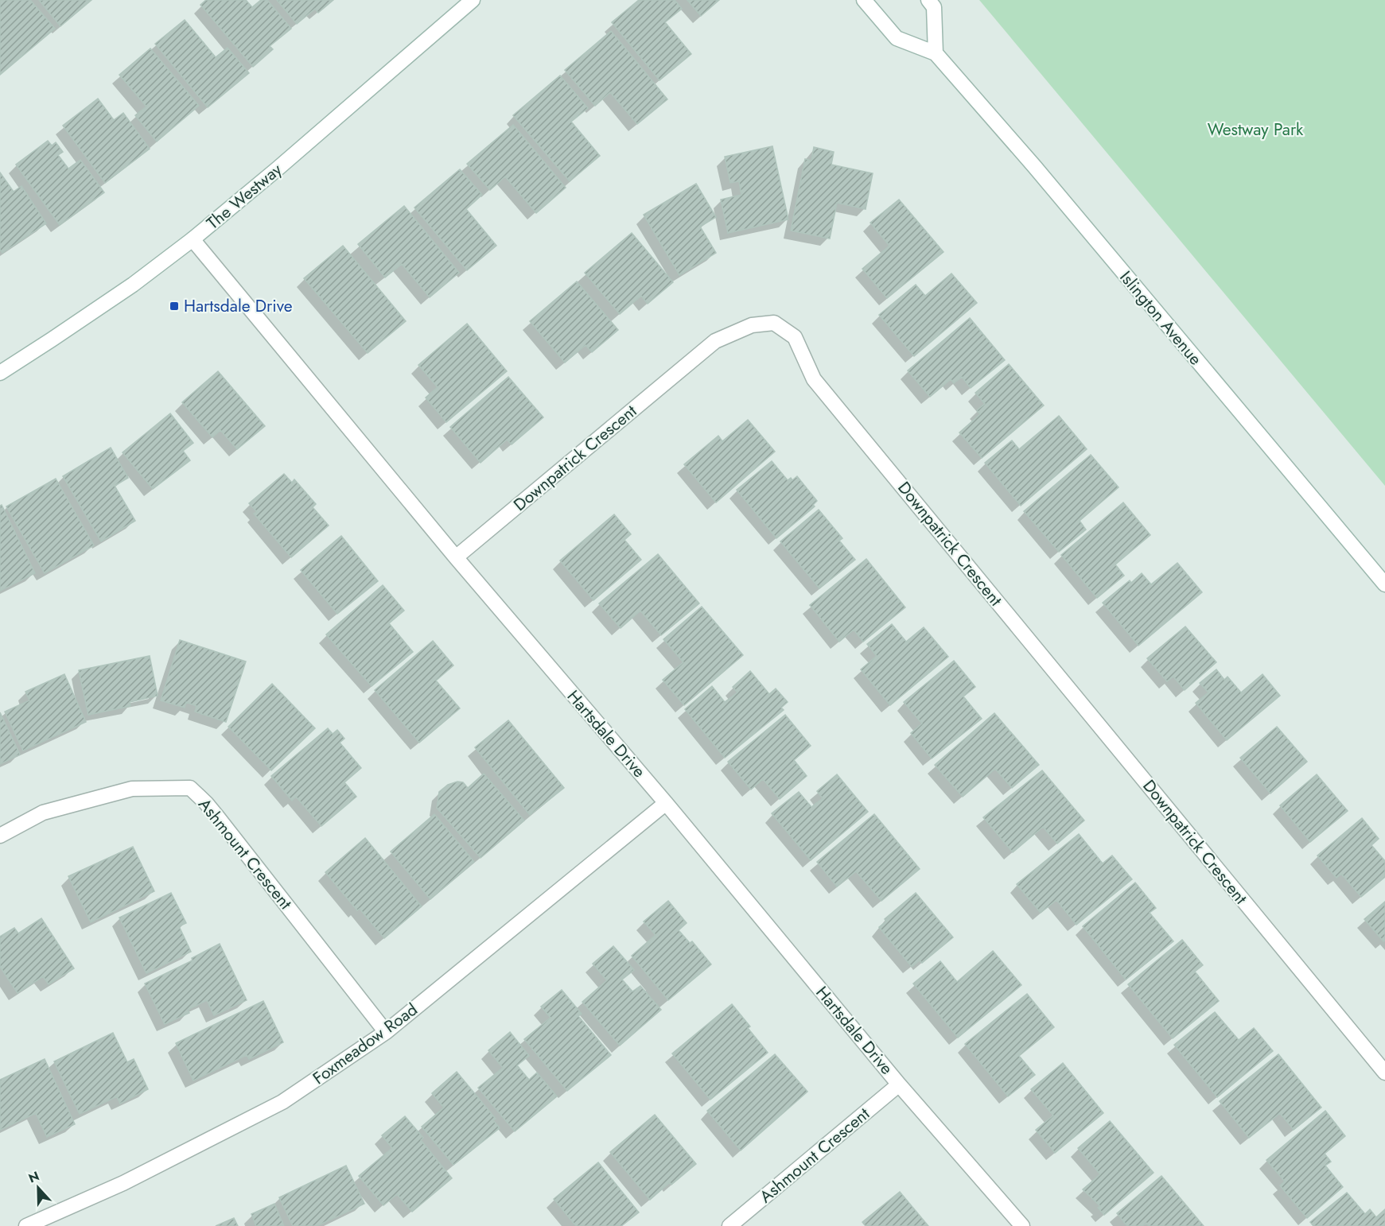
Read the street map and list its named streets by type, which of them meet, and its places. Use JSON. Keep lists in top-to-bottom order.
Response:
{
  "streets": {
    "street": [
      "The Westway",
      "Islington Avenue",
      "Downpatrick Crescent",
      "Hartsdale Drive",
      "Ashmount Crescent",
      "Foxmeadow Road"
    ]
  },
  "crossings": [
    ["The Westway", "Hartsdale Drive"],
    ["Downpatrick Crescent", "Hartsdale Drive"],
    ["Hartsdale Drive", "Ashmount Crescent"],
    ["Hartsdale Drive", "Foxmeadow Road"],
    ["Ashmount Crescent", "Foxmeadow Road"]
  ],
  "parks": ["Westway Park"],
  "places": {
    "transit": ["Hartsdale Drive"]
  },
  "north": "top"
}
